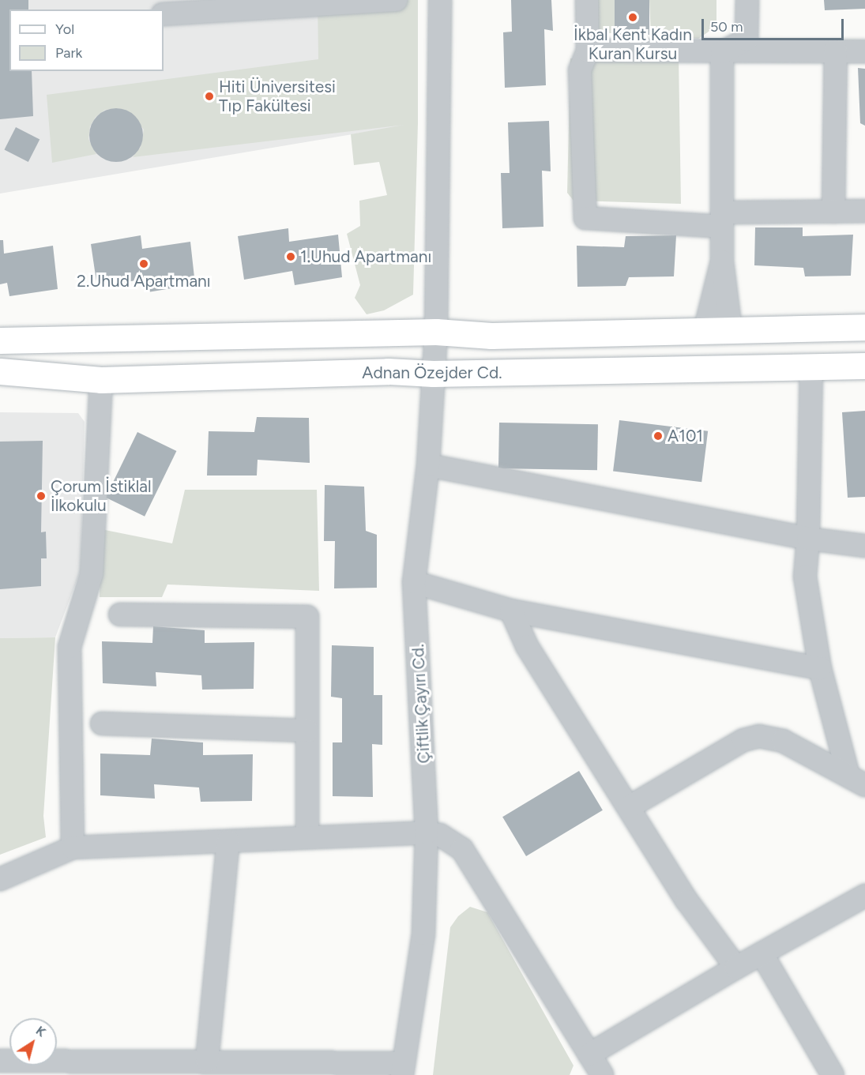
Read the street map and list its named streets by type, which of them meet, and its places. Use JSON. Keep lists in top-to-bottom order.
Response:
{
  "streets": {
    "street": ["Adnan Özejder Cd.", "Çiftlik Çayırı Cd."]
  },
  "crossings": [
    ["Adnan Özejder Cd.", "Çiftlik Çayırı Cd."]
  ],
  "places": [
    "İkbal Kent Kadın Kuran Kursu",
    "Hiti Üniversitesi Tıp Fakültesi",
    "1.Uhud Apartmanı",
    "2.Uhud Apartmanı",
    "A101",
    "Çorum İstiklal İlkokulu"
  ],
  "legend": ["Yol", "Park"],
  "scale_bar": "50 m",
  "north": "top right"
}
